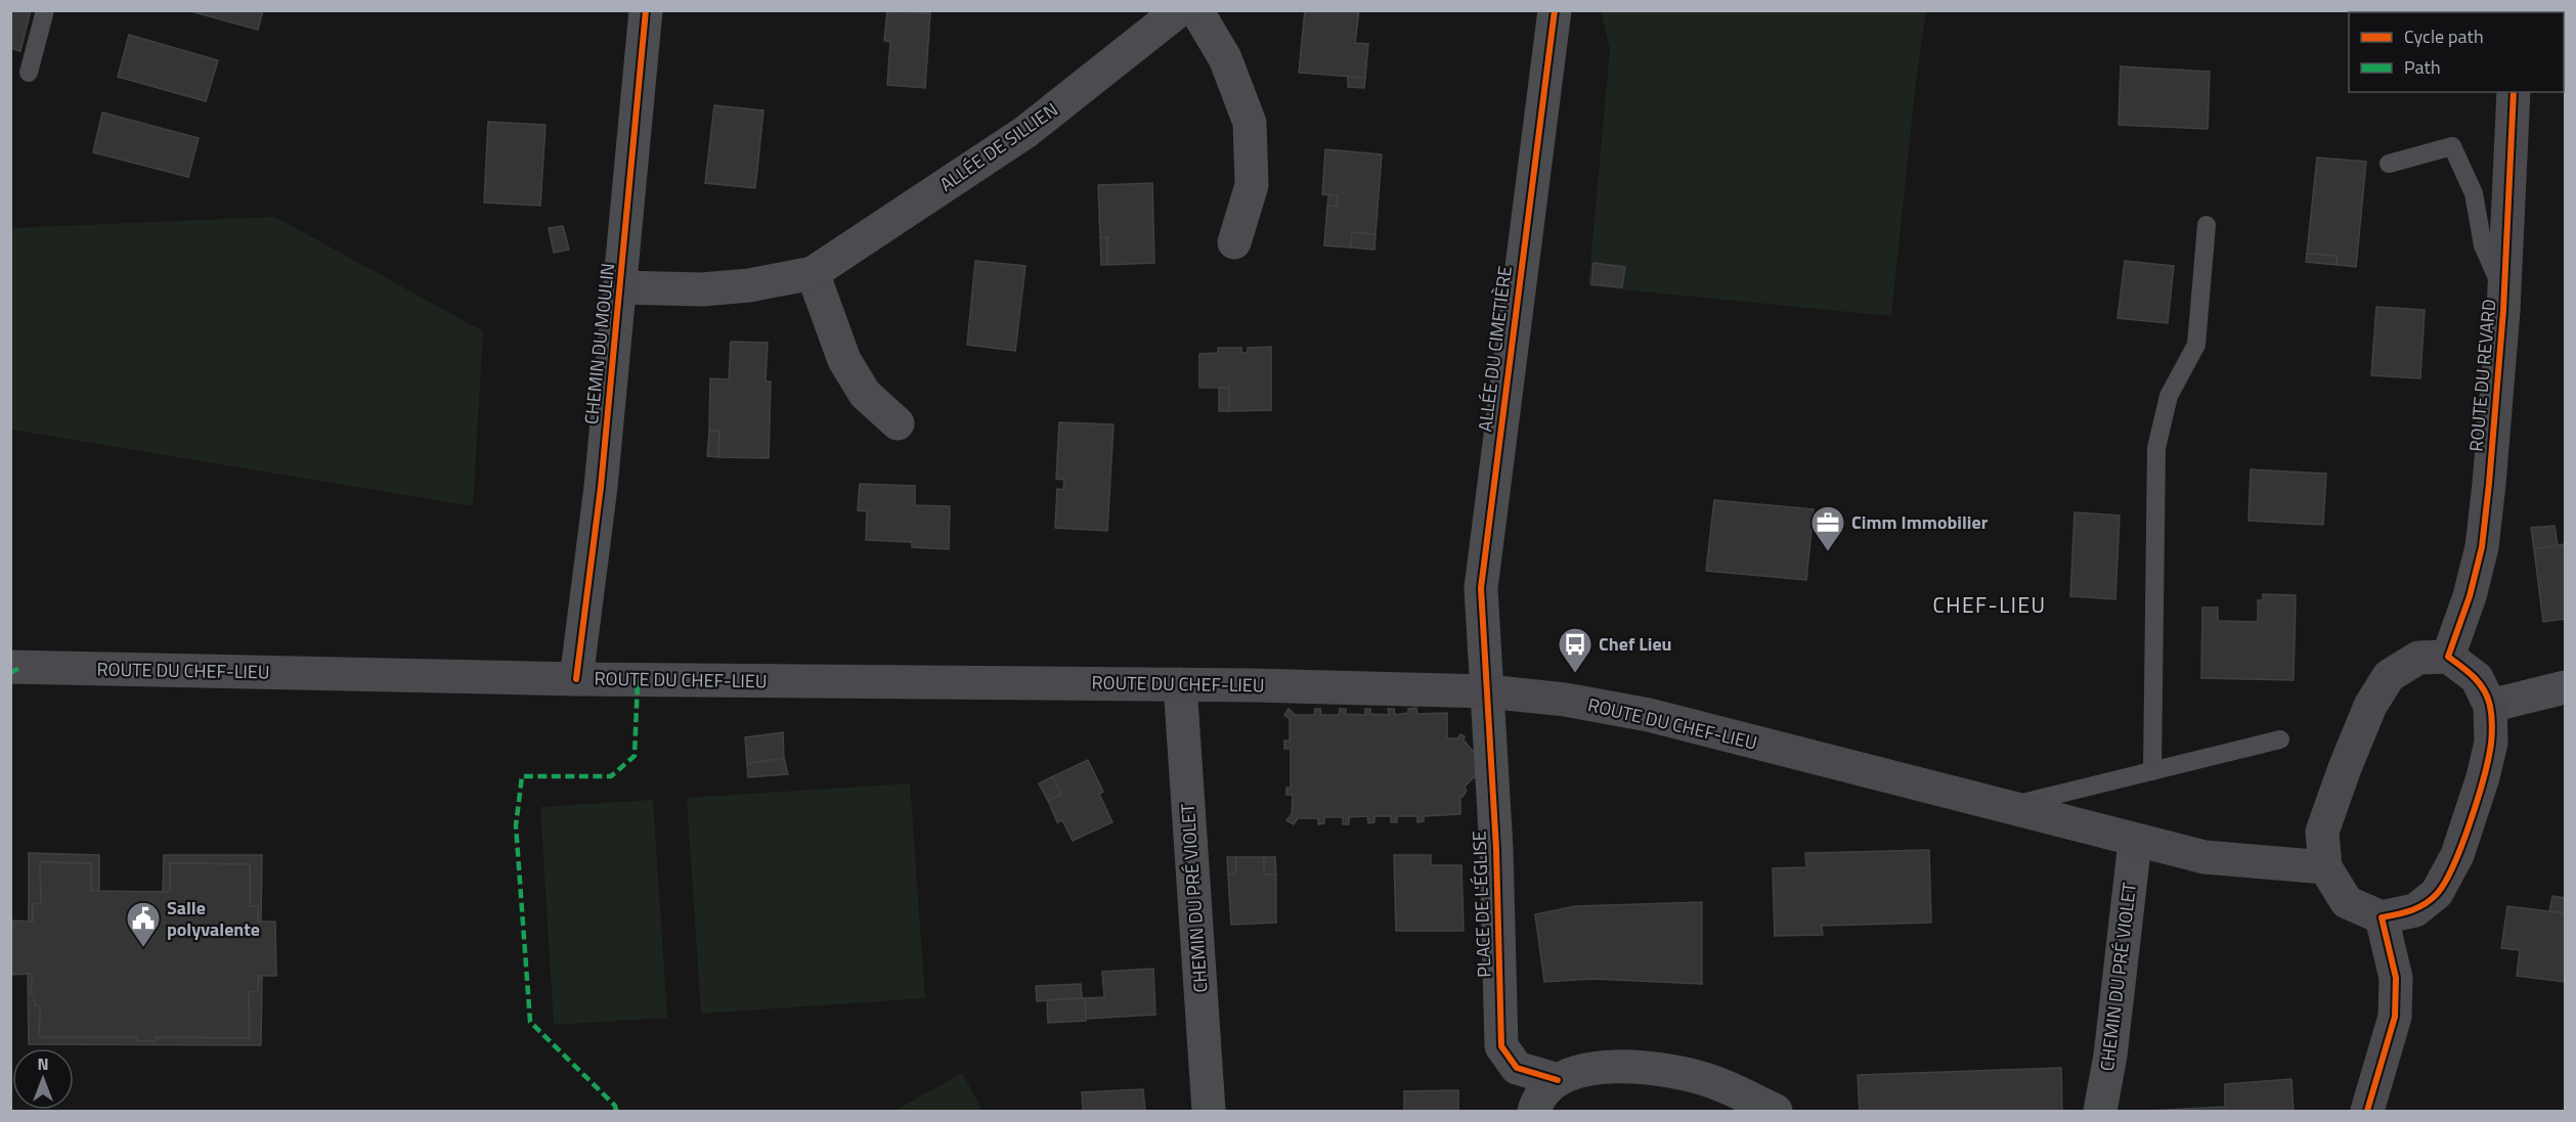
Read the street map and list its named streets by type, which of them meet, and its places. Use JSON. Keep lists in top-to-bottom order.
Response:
{
  "streets": {
    "main road": ["ROUTE DU REVARD", "ROUTE DU CHEF-LIEU"],
    "street": [
      "ALLÉE DE SILLIEN",
      "CHEMIN DU MOULIN",
      "ALLÉE DU CIMETIÈRE",
      "CHEMIN DU PRÉ VIOLET",
      "PLACE DE L'ÉGLISE"
    ]
  },
  "crossings": [
    ["ALLÉE DE SILLIEN", "CHEMIN DU MOULIN"],
    ["CHEMIN DU MOULIN", "ROUTE DU CHEF-LIEU"],
    ["ALLÉE DU CIMETIÈRE", "ROUTE DU CHEF-LIEU"],
    ["ALLÉE DU CIMETIÈRE", "PLACE DE L'ÉGLISE"],
    ["ROUTE DU CHEF-LIEU", "CHEMIN DU PRÉ VIOLET"],
    ["ROUTE DU CHEF-LIEU", "PLACE DE L'ÉGLISE"]
  ],
  "districts": ["CHEF-LIEU"],
  "places": {
    "office": ["Cimm Immobilier"],
    "bus stop": ["Chef Lieu"],
    "public building": ["Salle polyvalente"]
  },
  "legend": ["Cycle path", "Path"],
  "north": "top"
}
